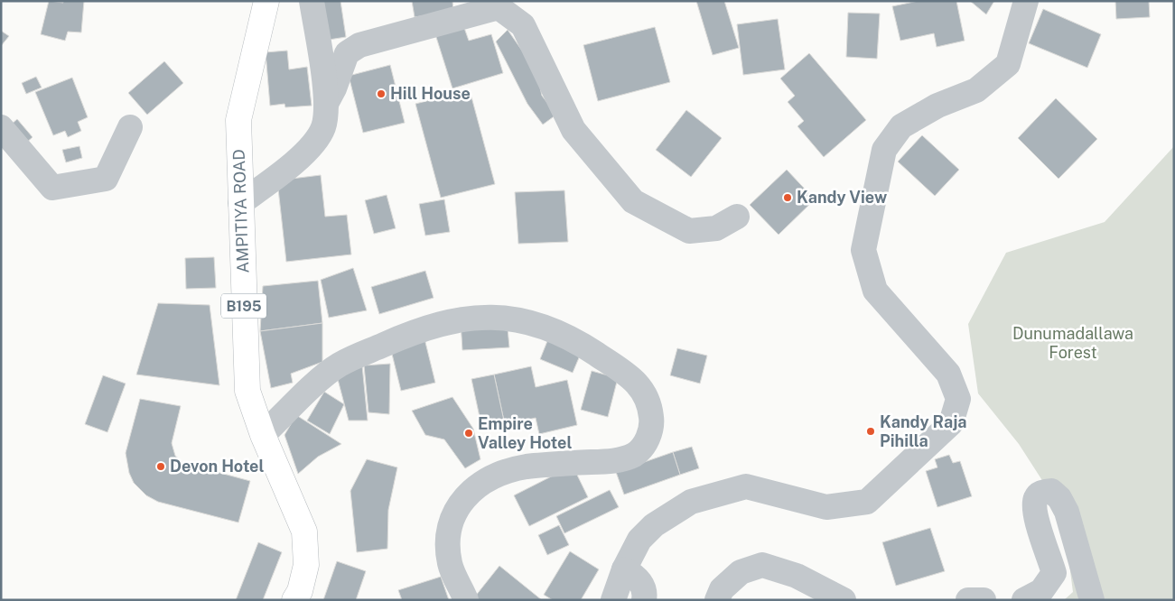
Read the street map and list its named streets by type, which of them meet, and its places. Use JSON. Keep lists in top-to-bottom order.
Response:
{
  "streets": {
    "main road": ["AMPITIYA ROAD", "B195"]
  },
  "parks": ["Dunumadallawa Forest"],
  "places": [
    "Hill House",
    "Kandy View",
    "Kandy Raja Pihilla",
    "Empire Valley Hotel",
    "Devon Hotel"
  ]
}
